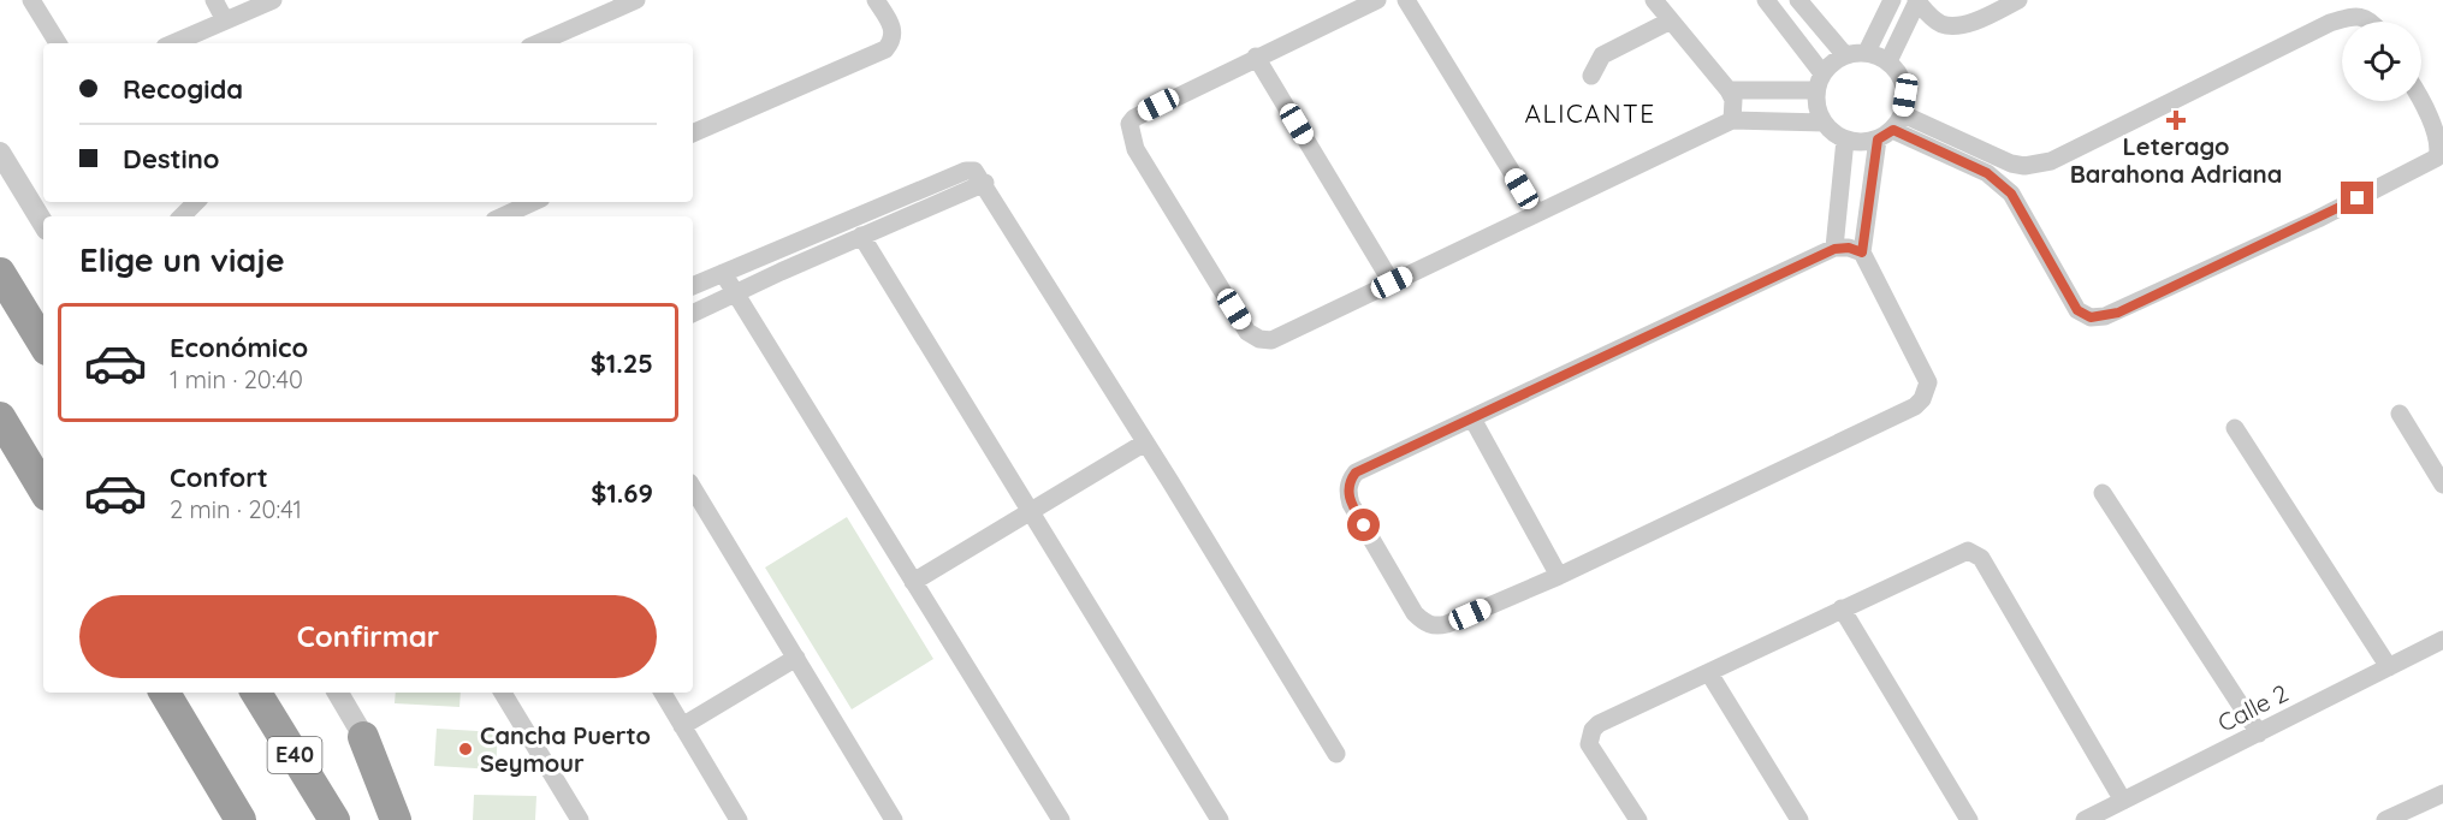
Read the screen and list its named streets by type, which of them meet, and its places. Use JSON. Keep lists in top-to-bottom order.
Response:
{
  "streets": {
    "highway": ["E40"],
    "street": ["Calle 2"]
  },
  "districts": ["ALICANTE"],
  "places": {
    "health": ["Leterago Barahona Adriana"],
    "other": ["Cancha Puerto Seymour"]
  },
  "page": {
    "banner": ["Recogida", "Destino"],
    "heading": "Elige un viaje",
    "list": [
      {
        "name": "Económico",
        "note": "1 min · 20:40",
        "value": "$1.25"
      },
      {
        "name": "Confort",
        "note": "2 min · 20:41",
        "value": "$1.69"
      }
    ],
    "buttons": "Confirmar"
  }
}
